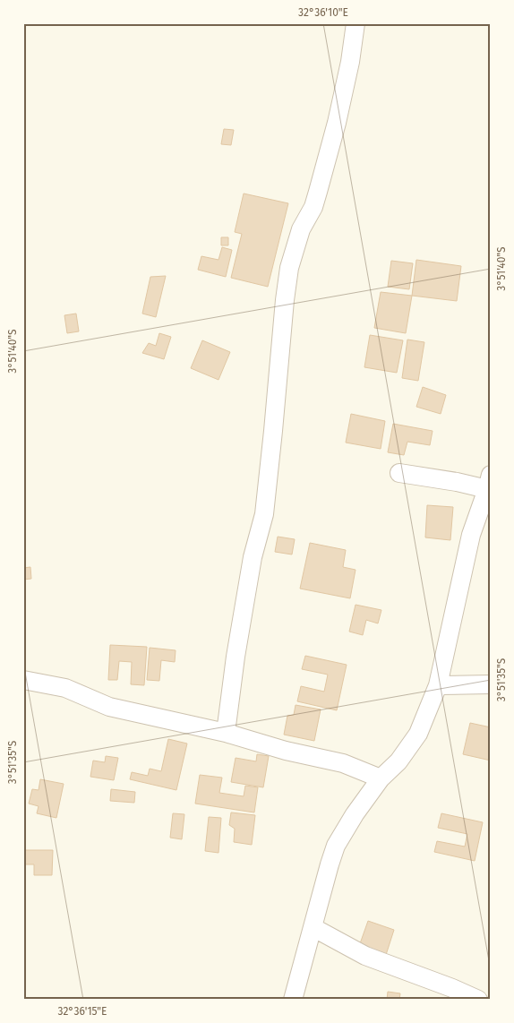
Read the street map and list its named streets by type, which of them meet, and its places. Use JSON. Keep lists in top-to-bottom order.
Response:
{
  "coordinates": [
    "32°36'10\"E",
    "3°51'40\"S",
    "3°51'35\"S",
    "32°36'15\"E"
  ]
}
